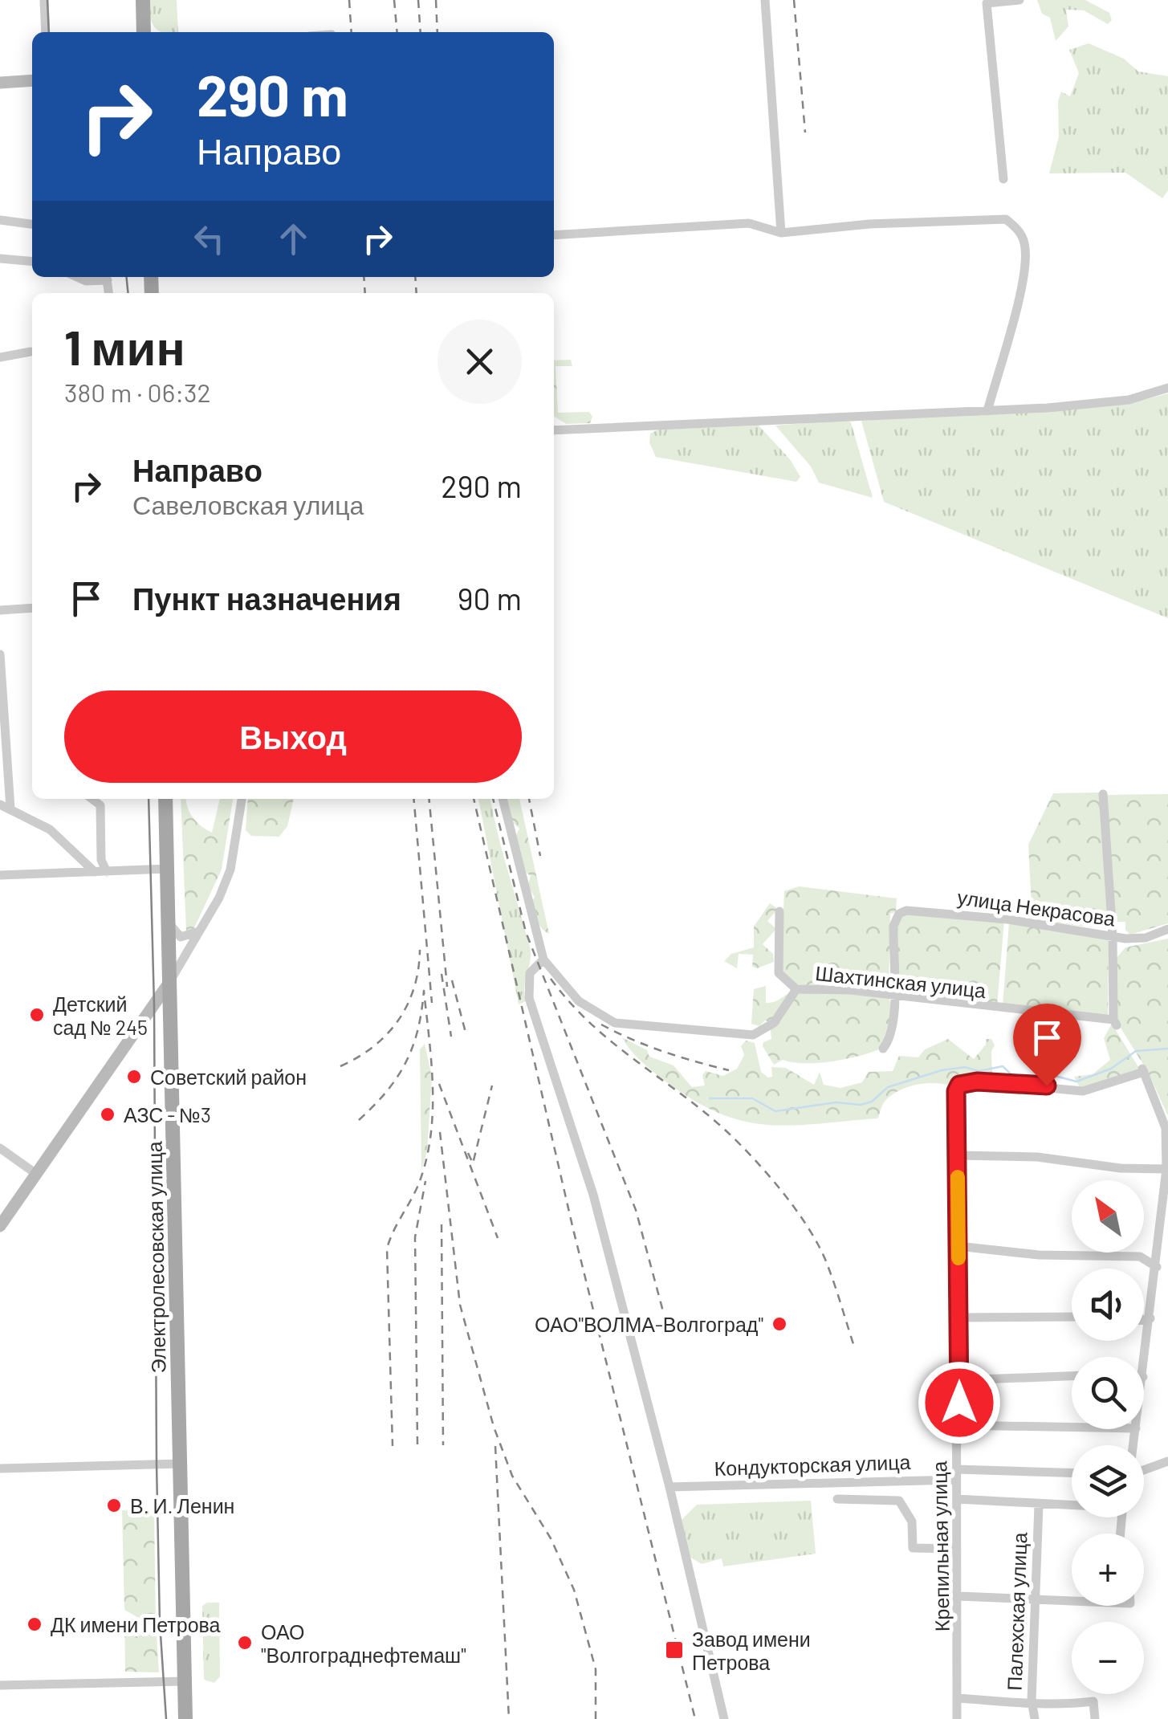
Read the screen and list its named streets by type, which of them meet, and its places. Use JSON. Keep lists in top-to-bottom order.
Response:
{
  "streets": {
    "main road": ["Электролесовская улица"],
    "street": [
      "улица Некрасова",
      "Шахтинская улица",
      "Кондукторская улица",
      "Крепильная улица",
      "Палехская улица"
    ]
  },
  "crossings": [
    ["улица Некрасова", "Шахтинская улица"],
    ["Кондукторская улица", "Крепильная улица"]
  ],
  "places": {
    "other": [
      "Детский сад № 245",
      "Советский район",
      "АЗС - №3",
      "ОАО\"ВОЛМА-Волгоград\"",
      "В. И. Ленин",
      "ДК имени Петрова",
      "ОАО \"Волгограднефтемаш\""
    ],
    "transit": ["Завод имени Петрова"]
  },
  "north": "top left",
  "page": {
    "turn": ["290 m", "Направо"],
    "heading": ["1 мин", "380 m · 06:32"],
    "list": [
      {
        "name": "Направо",
        "note": "Савеловская улица",
        "value": "290 m"
      },
      {
        "name": "Пункт назначения",
        "value": "90 m"
      }
    ],
    "buttons": "Выход",
    "map_buttons": ["+", "−"]
  }
}
